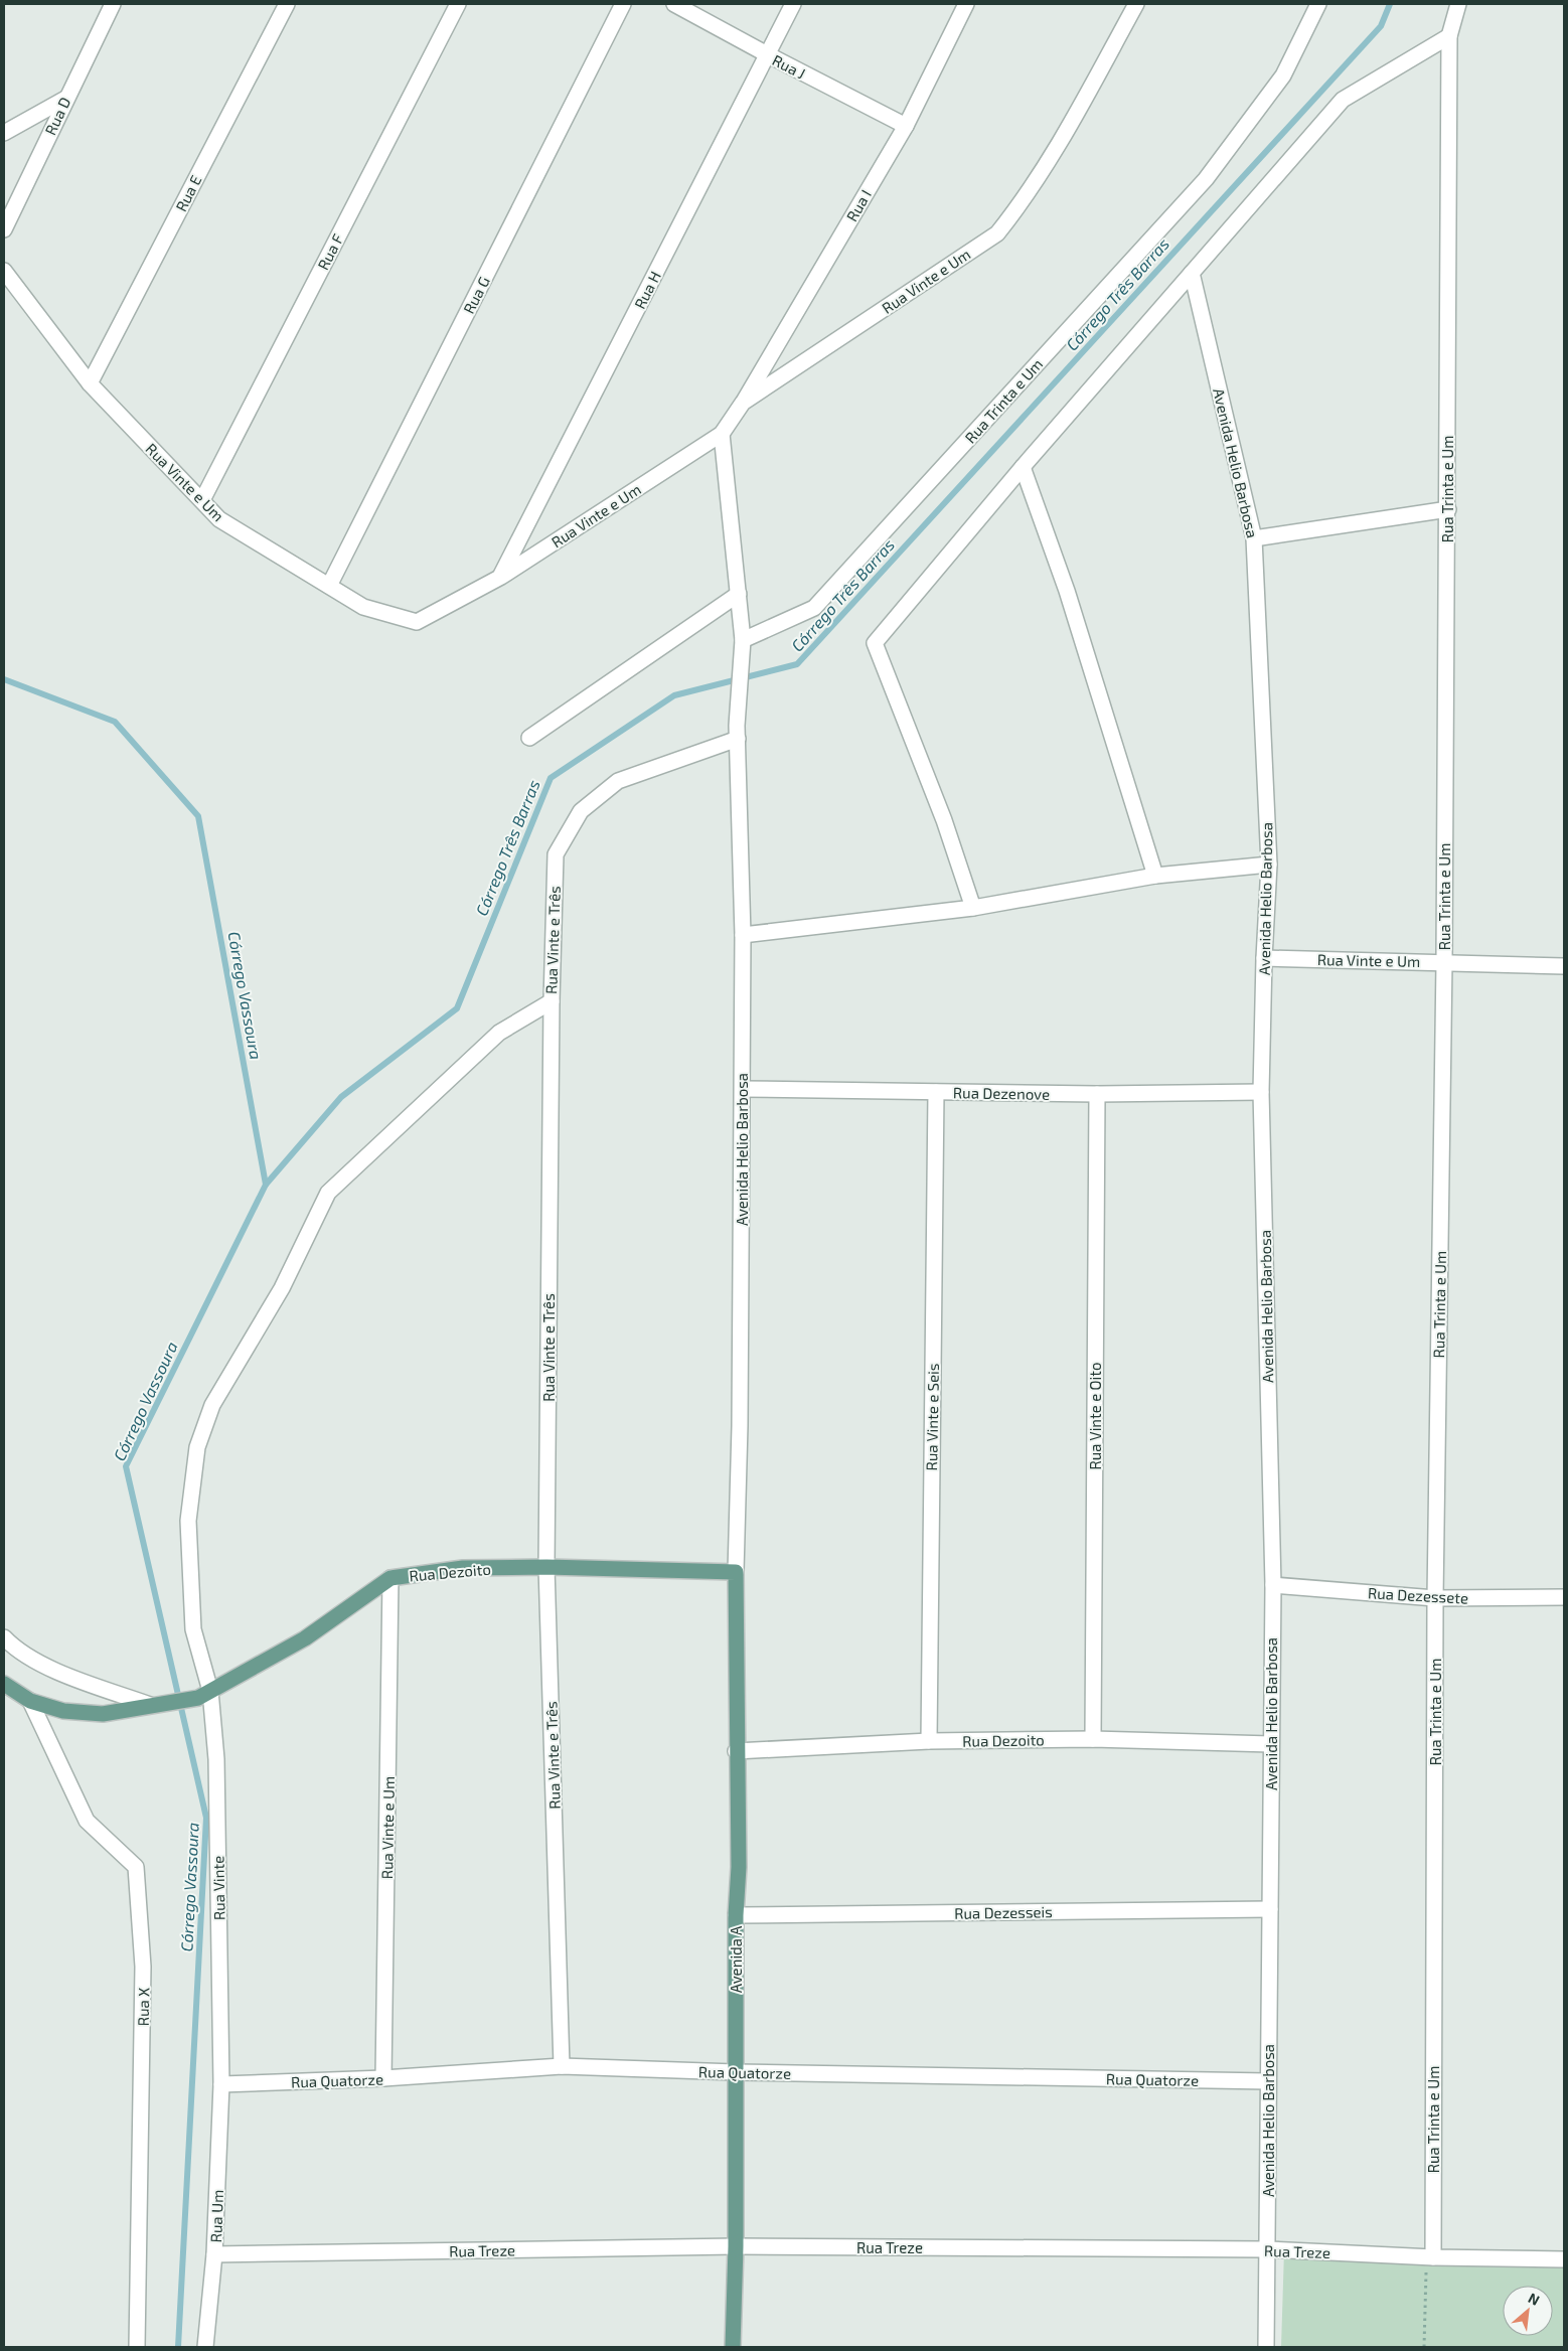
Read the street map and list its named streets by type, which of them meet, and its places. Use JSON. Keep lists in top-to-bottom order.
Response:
{
  "streets": {
    "main road": ["Rua Dezoito", "Avenida A"],
    "street": [
      "Rua J",
      "Rua D",
      "Rua E",
      "Rua I",
      "Rua F",
      "Rua Vinte e Um",
      "Rua H",
      "Rua G",
      "Rua Trinta e Um",
      "Avenida Helio Barbosa",
      "Rua Vinte e Três",
      "Rua Dezenove",
      "Rua Vinte e Oito",
      "Rua Vinte e Seis",
      "Rua Dezessete",
      "Rua Vinte",
      "Rua Dezesseis",
      "Rua X",
      "Rua Quatorze",
      "Rua Um",
      "Rua Treze"
    ]
  },
  "crossings": [
    ["Rua J", "Rua I"],
    ["Rua J", "Rua H"],
    ["Rua E", "Rua Vinte e Um"],
    ["Rua I", "Rua Vinte e Um"],
    ["Rua F", "Rua Vinte e Um"],
    ["Rua Vinte e Um", "Rua H"],
    ["Rua Vinte e Um", "Rua G"],
    ["Rua Vinte e Um", "Rua Trinta e Um"],
    ["Rua Vinte e Um", "Avenida Helio Barbosa"],
    ["Rua Vinte e Um", "Rua Dezoito"],
    ["Rua Vinte e Um", "Rua Quatorze"],
    ["Rua Trinta e Um", "Avenida Helio Barbosa"],
    ["Rua Trinta e Um", "Rua Dezessete"],
    ["Rua Trinta e Um", "Rua Treze"],
    ["Avenida Helio Barbosa", "Rua Vinte e Três"],
    ["Avenida Helio Barbosa", "Rua Dezenove"],
    ["Avenida Helio Barbosa", "Rua Dezoito"],
    ["Avenida Helio Barbosa", "Rua Dezessete"],
    ["Avenida Helio Barbosa", "Rua Dezesseis"],
    ["Avenida Helio Barbosa", "Avenida A"],
    ["Avenida Helio Barbosa", "Rua Quatorze"],
    ["Avenida Helio Barbosa", "Rua Treze"],
    ["Rua Vinte e Três", "Rua Dezoito"],
    ["Rua Vinte e Três", "Rua Vinte"],
    ["Rua Vinte e Três", "Rua Quatorze"],
    ["Rua Dezenove", "Rua Vinte e Oito"],
    ["Rua Dezenove", "Rua Vinte e Seis"],
    ["Rua Vinte e Oito", "Rua Dezoito"],
    ["Rua Vinte e Seis", "Rua Dezoito"],
    ["Rua Dezoito", "Rua Vinte"],
    ["Rua Dezoito", "Avenida A"],
    ["Rua Vinte", "Rua Quatorze"],
    ["Rua Vinte", "Rua Um"],
    ["Rua Dezesseis", "Avenida A"],
    ["Avenida A", "Rua Quatorze"],
    ["Avenida A", "Rua Treze"],
    ["Rua Quatorze", "Rua Um"],
    ["Rua Um", "Rua Treze"]
  ],
  "water": ["Córrego Três Barras", "Córrego Vassoura"],
  "north": "top right"
}
